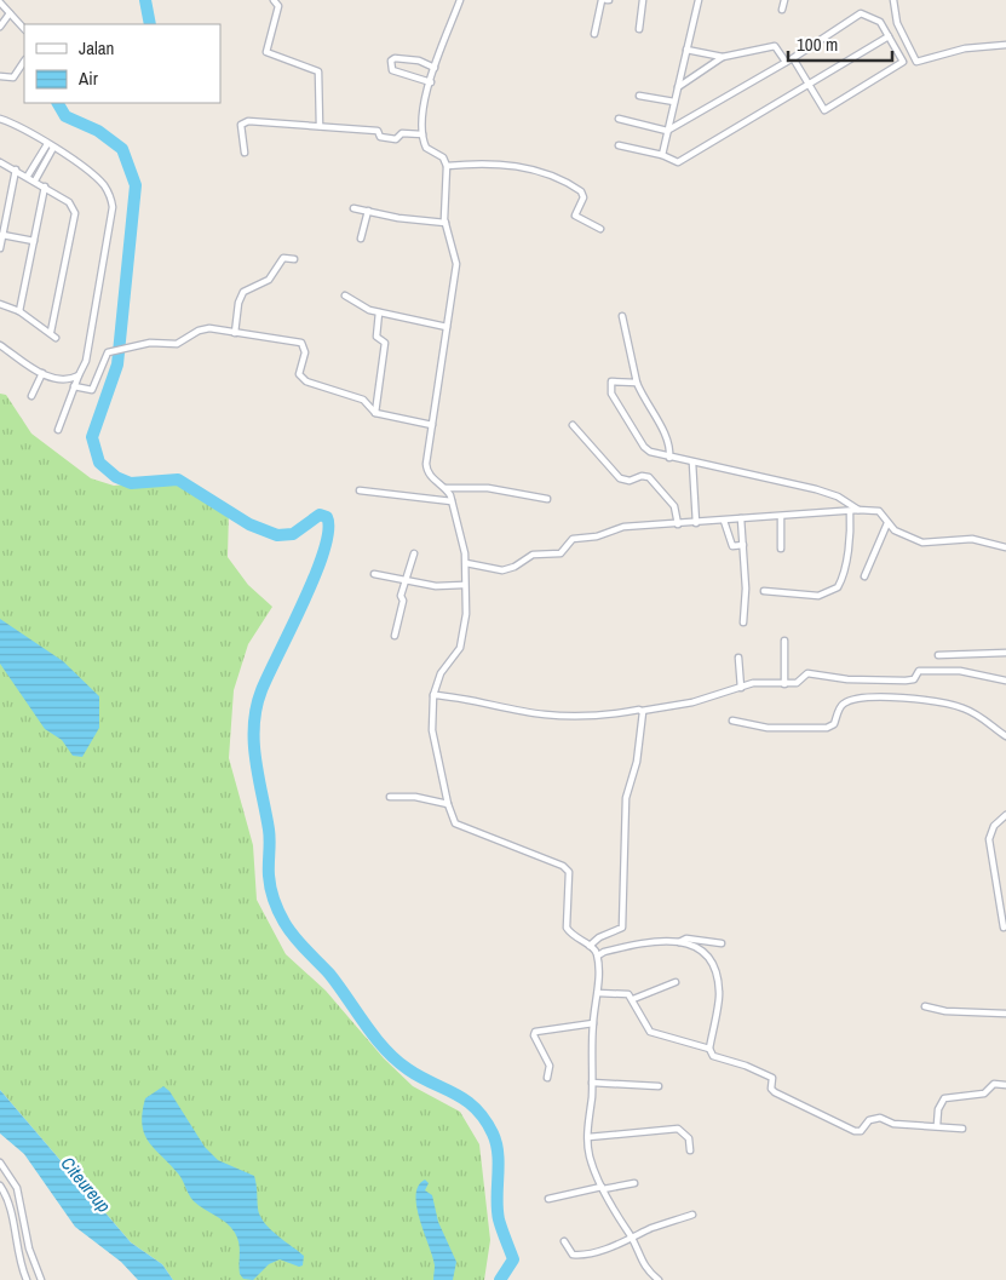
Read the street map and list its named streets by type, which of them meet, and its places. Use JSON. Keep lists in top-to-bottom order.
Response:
{
  "water": ["Citeureup"],
  "legend": ["Jalan", "Air"],
  "scale_bar": "100 m"
}
